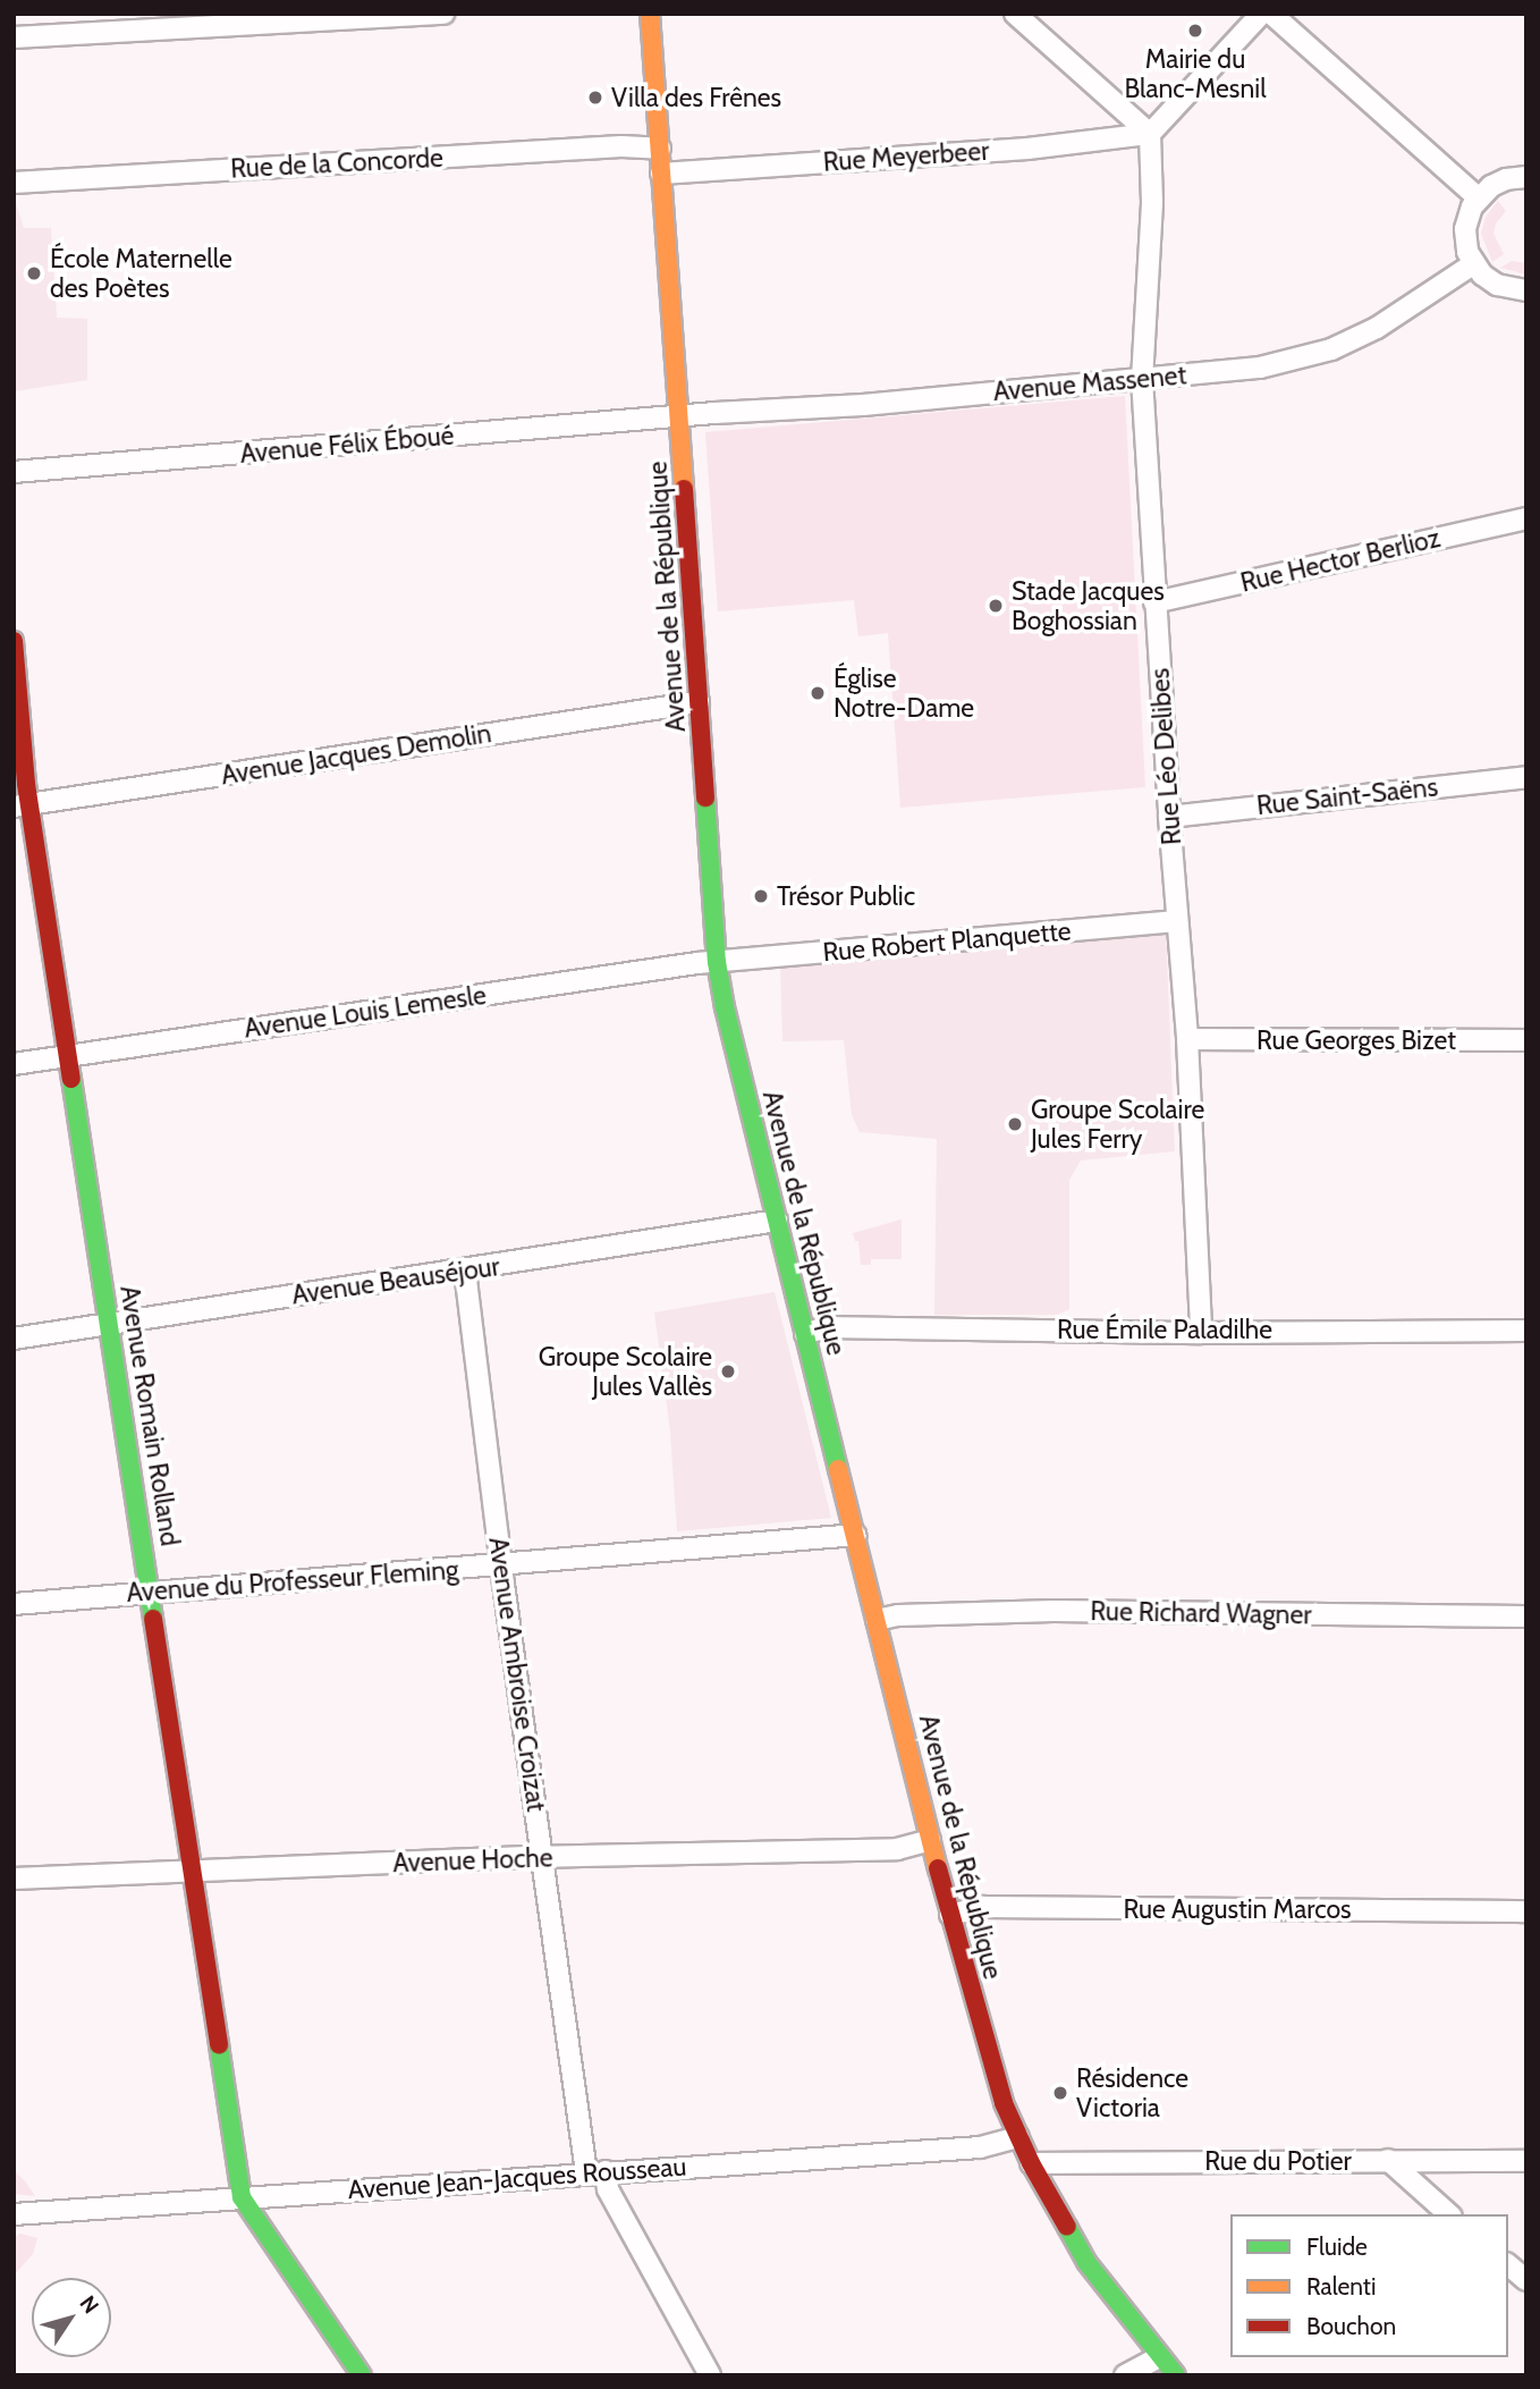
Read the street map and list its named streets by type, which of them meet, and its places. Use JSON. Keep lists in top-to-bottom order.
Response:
{
  "streets": {
    "main road": ["Avenue de la République", "Avenue Romain Rolland"],
    "street": [
      "Rue Meyerbeer",
      "Rue de la Concorde",
      "Avenue Massenet",
      "Avenue Félix Éboué",
      "Rue Hector Berlioz",
      "Avenue Jacques Demolin",
      "Rue Léo Delibes",
      "Rue Saint-Saëns",
      "Rue Robert Planquette",
      "Avenue Louis Lemesle",
      "Rue Georges Bizet",
      "Avenue Beauséjour",
      "Rue Émile Paladilhe",
      "Avenue du Professeur Fleming",
      "Rue Richard Wagner",
      "Avenue Ambroise Croizat",
      "Avenue Hoche",
      "Rue Augustin Marcos",
      "Rue du Potier",
      "Avenue Jean-Jacques Rousseau"
    ]
  },
  "crossings": [
    ["Rue Meyerbeer", "Avenue de la République"],
    ["Rue Meyerbeer", "Rue Léo Delibes"],
    ["Rue de la Concorde", "Avenue de la République"],
    ["Avenue Massenet", "Avenue Félix Éboué"],
    ["Avenue Massenet", "Avenue de la République"],
    ["Avenue Massenet", "Rue Léo Delibes"],
    ["Avenue Félix Éboué", "Avenue de la République"],
    ["Rue Hector Berlioz", "Rue Léo Delibes"],
    ["Avenue de la République", "Avenue Jacques Demolin"],
    ["Avenue de la République", "Rue Robert Planquette"],
    ["Avenue de la République", "Avenue Louis Lemesle"],
    ["Avenue de la République", "Avenue Beauséjour"],
    ["Avenue de la République", "Rue Émile Paladilhe"],
    ["Avenue de la République", "Avenue du Professeur Fleming"],
    ["Avenue de la République", "Rue Richard Wagner"],
    ["Avenue de la République", "Avenue Hoche"],
    ["Avenue de la République", "Rue Augustin Marcos"],
    ["Avenue de la République", "Rue du Potier"],
    ["Avenue de la République", "Avenue Jean-Jacques Rousseau"],
    ["Avenue Jacques Demolin", "Avenue Romain Rolland"],
    ["Rue Léo Delibes", "Rue Saint-Saëns"],
    ["Rue Léo Delibes", "Rue Robert Planquette"],
    ["Rue Léo Delibes", "Rue Georges Bizet"],
    ["Rue Léo Delibes", "Rue Émile Paladilhe"],
    ["Rue Robert Planquette", "Avenue Louis Lemesle"],
    ["Avenue Louis Lemesle", "Avenue Romain Rolland"],
    ["Avenue Beauséjour", "Avenue Romain Rolland"],
    ["Avenue Beauséjour", "Avenue Ambroise Croizat"],
    ["Avenue Romain Rolland", "Avenue du Professeur Fleming"],
    ["Avenue Romain Rolland", "Avenue Hoche"],
    ["Avenue Romain Rolland", "Avenue Jean-Jacques Rousseau"],
    ["Avenue du Professeur Fleming", "Avenue Ambroise Croizat"],
    ["Avenue Ambroise Croizat", "Avenue Hoche"],
    ["Avenue Ambroise Croizat", "Avenue Jean-Jacques Rousseau"]
  ],
  "places": [
    "Mairie du Blanc-Mesnil",
    "Villa des Frênes",
    "École Maternelle des Poètes",
    "Stade Jacques Boghossian",
    "Église Notre-Dame",
    "Trésor Public",
    "Groupe Scolaire Jules Ferry",
    "Groupe Scolaire Jules Vallès",
    "Résidence Victoria"
  ],
  "legend": ["Fluide", "Ralenti", "Bouchon"],
  "north": "top right"
}
